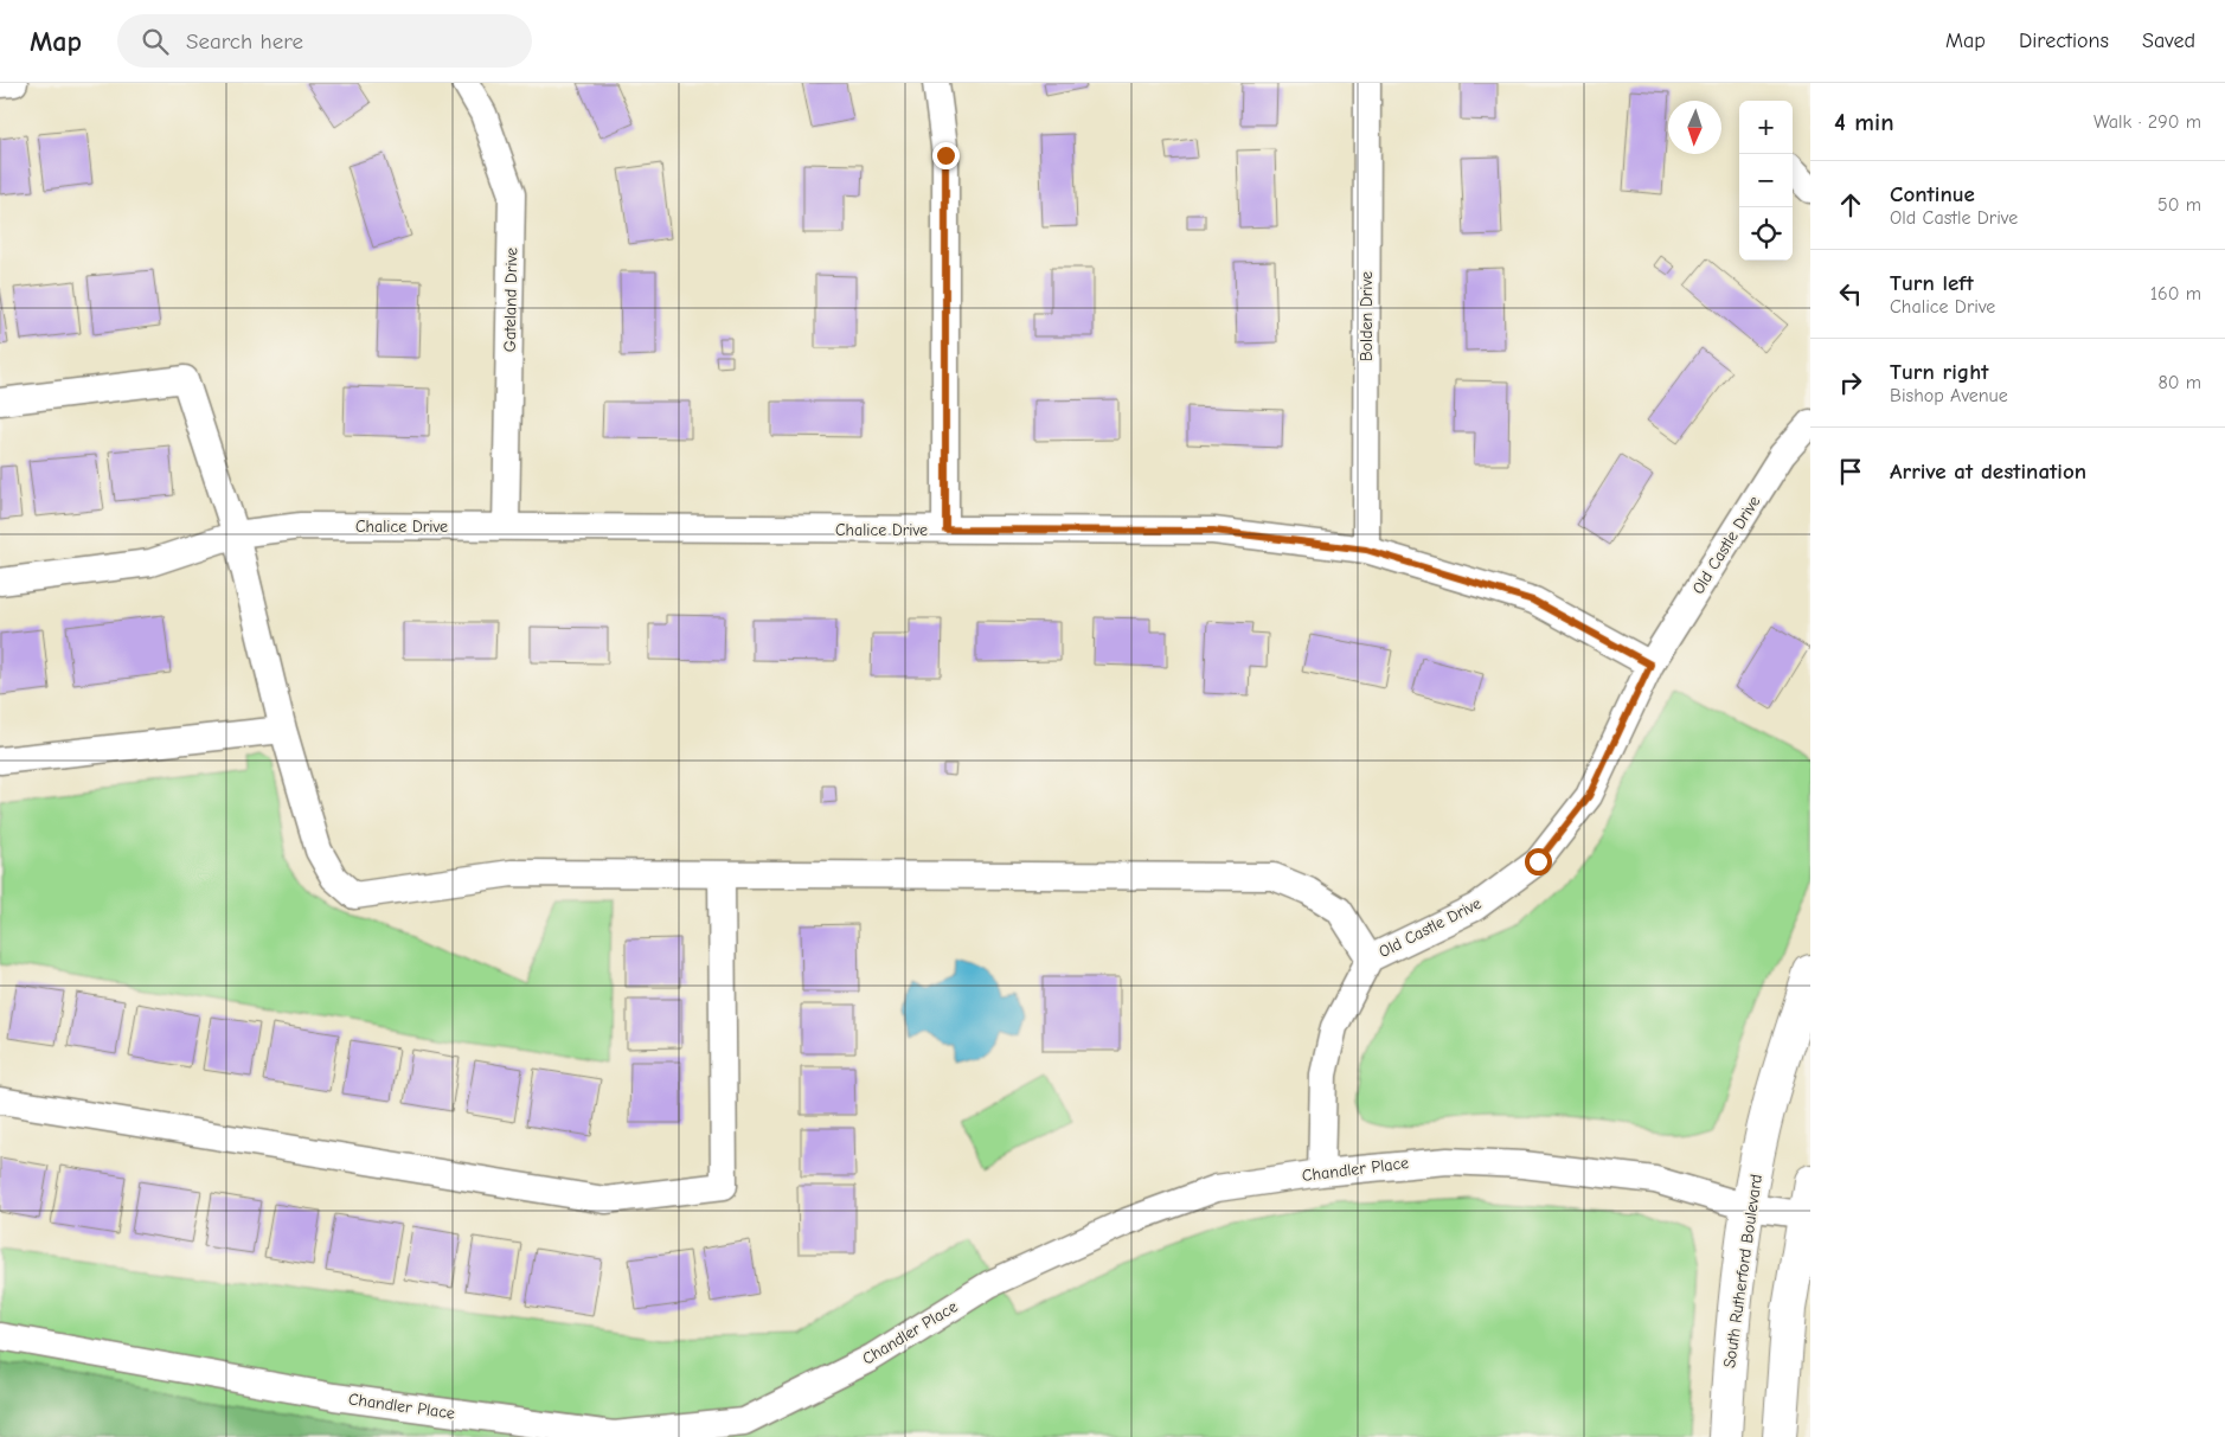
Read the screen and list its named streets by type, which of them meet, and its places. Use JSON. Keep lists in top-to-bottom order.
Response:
{
  "streets": {
    "highway": ["South Rutherford Boulevard"],
    "street": [
      "Gateland Drive",
      "Bolden Drive",
      "Chalice Drive",
      "Old Castle Drive",
      "Chandler Place"
    ]
  },
  "crossings": [
    ["Gateland Drive", "Chalice Drive"],
    ["Bolden Drive", "Chalice Drive"],
    ["Chalice Drive", "Old Castle Drive"],
    ["Old Castle Drive", "Chandler Place"],
    ["Chandler Place", "South Rutherford Boulevard"]
  ],
  "north": "bottom",
  "page": {
    "header": "Map",
    "search": "Search here",
    "nav": ["Map", "Directions", "Saved"],
    "heading": ["4 min", "Walk · 290 m"],
    "map_buttons": ["+", "−"],
    "list": [
      ["Continue", "Old Castle Drive", "50 m"],
      ["Turn left", "Chalice Drive", "160 m"],
      ["Turn right", "Bishop Avenue", "80 m"],
      "Arrive at destination"
    ]
  }
}
